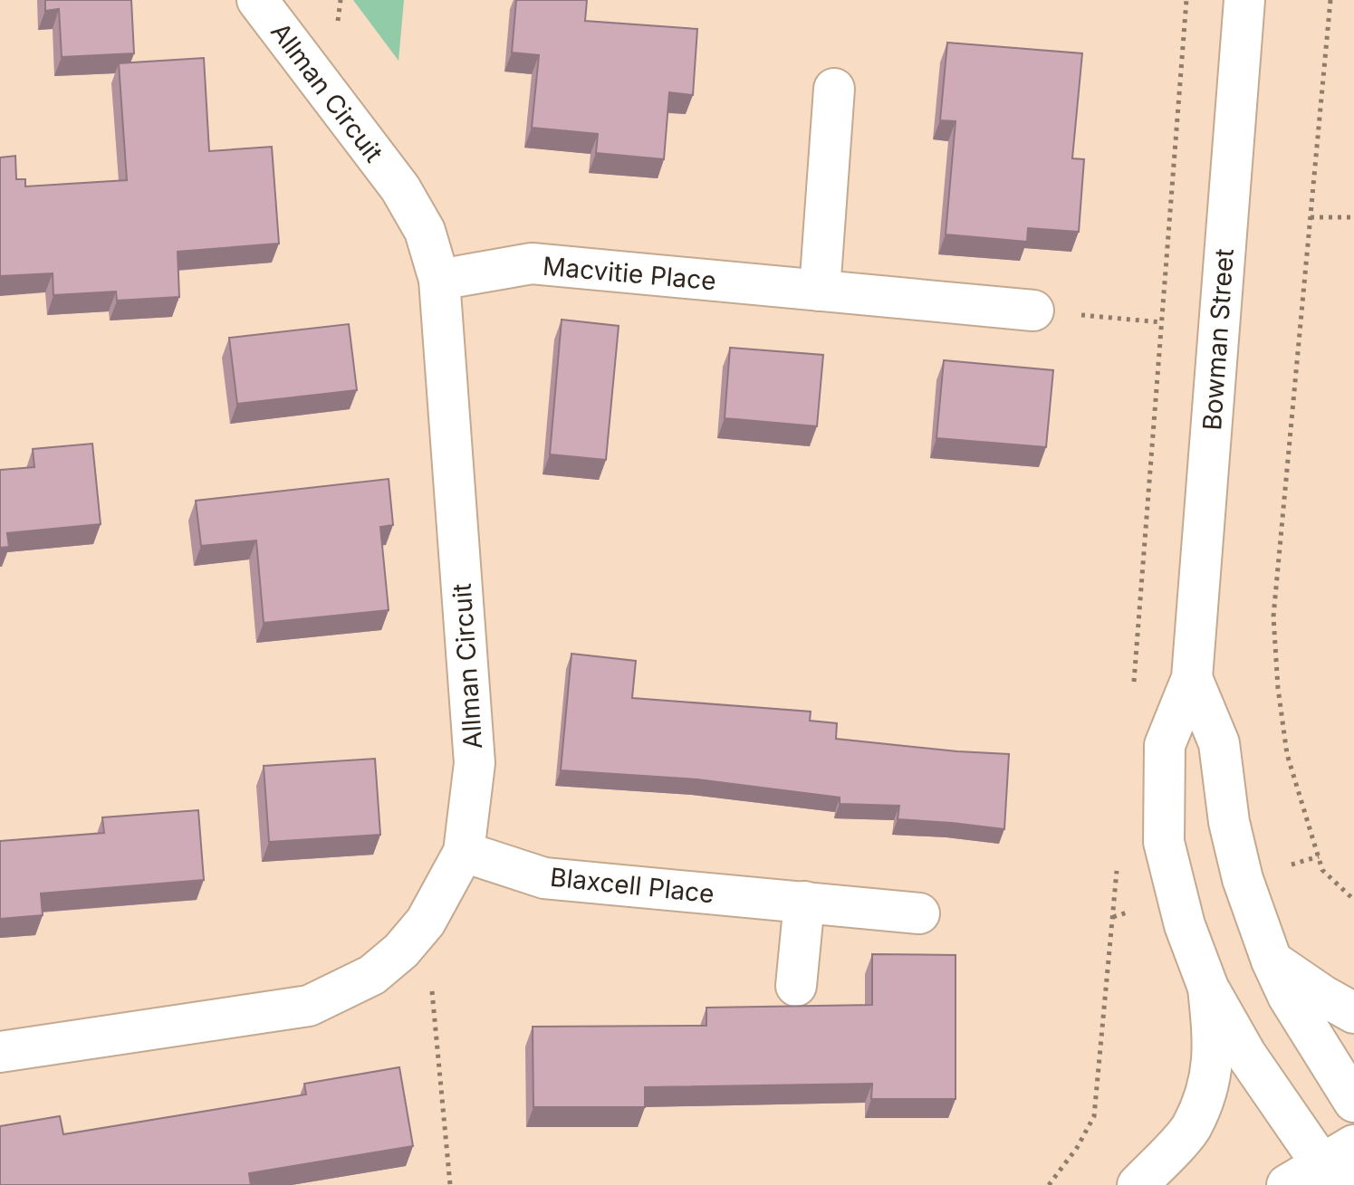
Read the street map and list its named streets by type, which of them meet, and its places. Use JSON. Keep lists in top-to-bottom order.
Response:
{
  "streets": {
    "street": [
      "Allman Circuit",
      "Macvitie Place",
      "Bowman Street",
      "Blaxcell Place"
    ]
  },
  "crossings": [
    ["Allman Circuit", "Macvitie Place"],
    ["Allman Circuit", "Blaxcell Place"]
  ]
}
